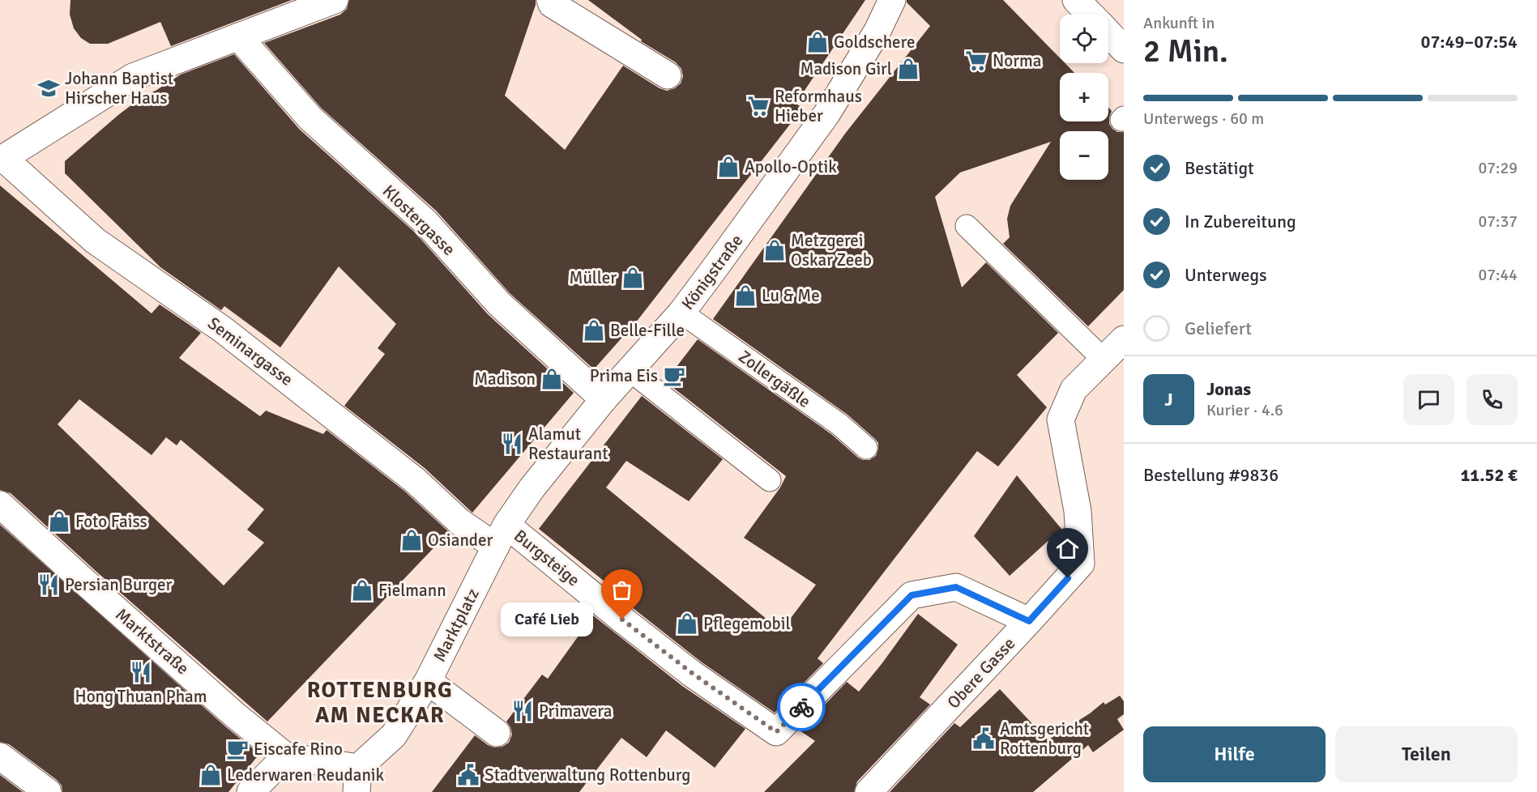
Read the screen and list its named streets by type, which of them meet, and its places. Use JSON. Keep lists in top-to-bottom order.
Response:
{
  "streets": {
    "street": [
      "Klostergasse",
      "Königstraße",
      "Seminargasse",
      "Burgsteige",
      "Marktplatz",
      "Marktstraße",
      "Obere Gasse"
    ],
    "lane": ["Zollergäßle"]
  },
  "crossings": [
    ["Klostergasse", "Königstraße"],
    ["Königstraße", "Seminargasse"],
    ["Königstraße", "Zollergäßle"],
    ["Königstraße", "Burgsteige"],
    ["Königstraße", "Marktplatz"],
    ["Seminargasse", "Burgsteige"],
    ["Seminargasse", "Marktplatz"],
    ["Burgsteige", "Marktplatz"],
    ["Burgsteige", "Obere Gasse"]
  ],
  "districts": ["ROTTENBURG AM NECKAR"],
  "places": {
    "shop": [
      "Goldschere",
      "Madison Girl",
      "Apollo-Optik",
      "Metzgerei Oskar Zeeb",
      "Müller",
      "Lu & Me",
      "Belle-Fille",
      "Madison",
      "Foto Faiss",
      "Osiander",
      "Fielmann",
      "Pflegemobil",
      "Lederwaren Reudanik"
    ],
    "supermarket": ["Norma", "Reformhaus Hieber"],
    "school or university": ["Johann Baptist Hirscher Haus"],
    "cafe": ["Prima Eis", "Eiscafe Rino"],
    "restaurant": [
      "Alamut Restaurant",
      "Persian Burger",
      "Hong Thuan Pham",
      "Primavera"
    ],
    "other": ["Café Lieb"],
    "public building": ["Amtsgericht Rottenburg", "Stadtverwaltung Rottenburg"]
  },
  "page": {
    "heading": ["2 Min.", "Ankunft in", "07:49–07:54"],
    "panel": [
      "Jonas",
      "Kurier · 4.6",
      "Bestellung #9836",
      "11.52 €"
    ],
    "map_buttons": ["+", "−"],
    "bar": "Unterwegs · 60 m",
    "list": [
      ["Bestätigt", "07:29"],
      ["In Zubereitung", "07:37"],
      ["Unterwegs", "07:44"],
      "Geliefert"
    ],
    "round": "J",
    "bubble": "Café Lieb",
    "buttons": ["Hilfe", "Teilen"]
  }
}
